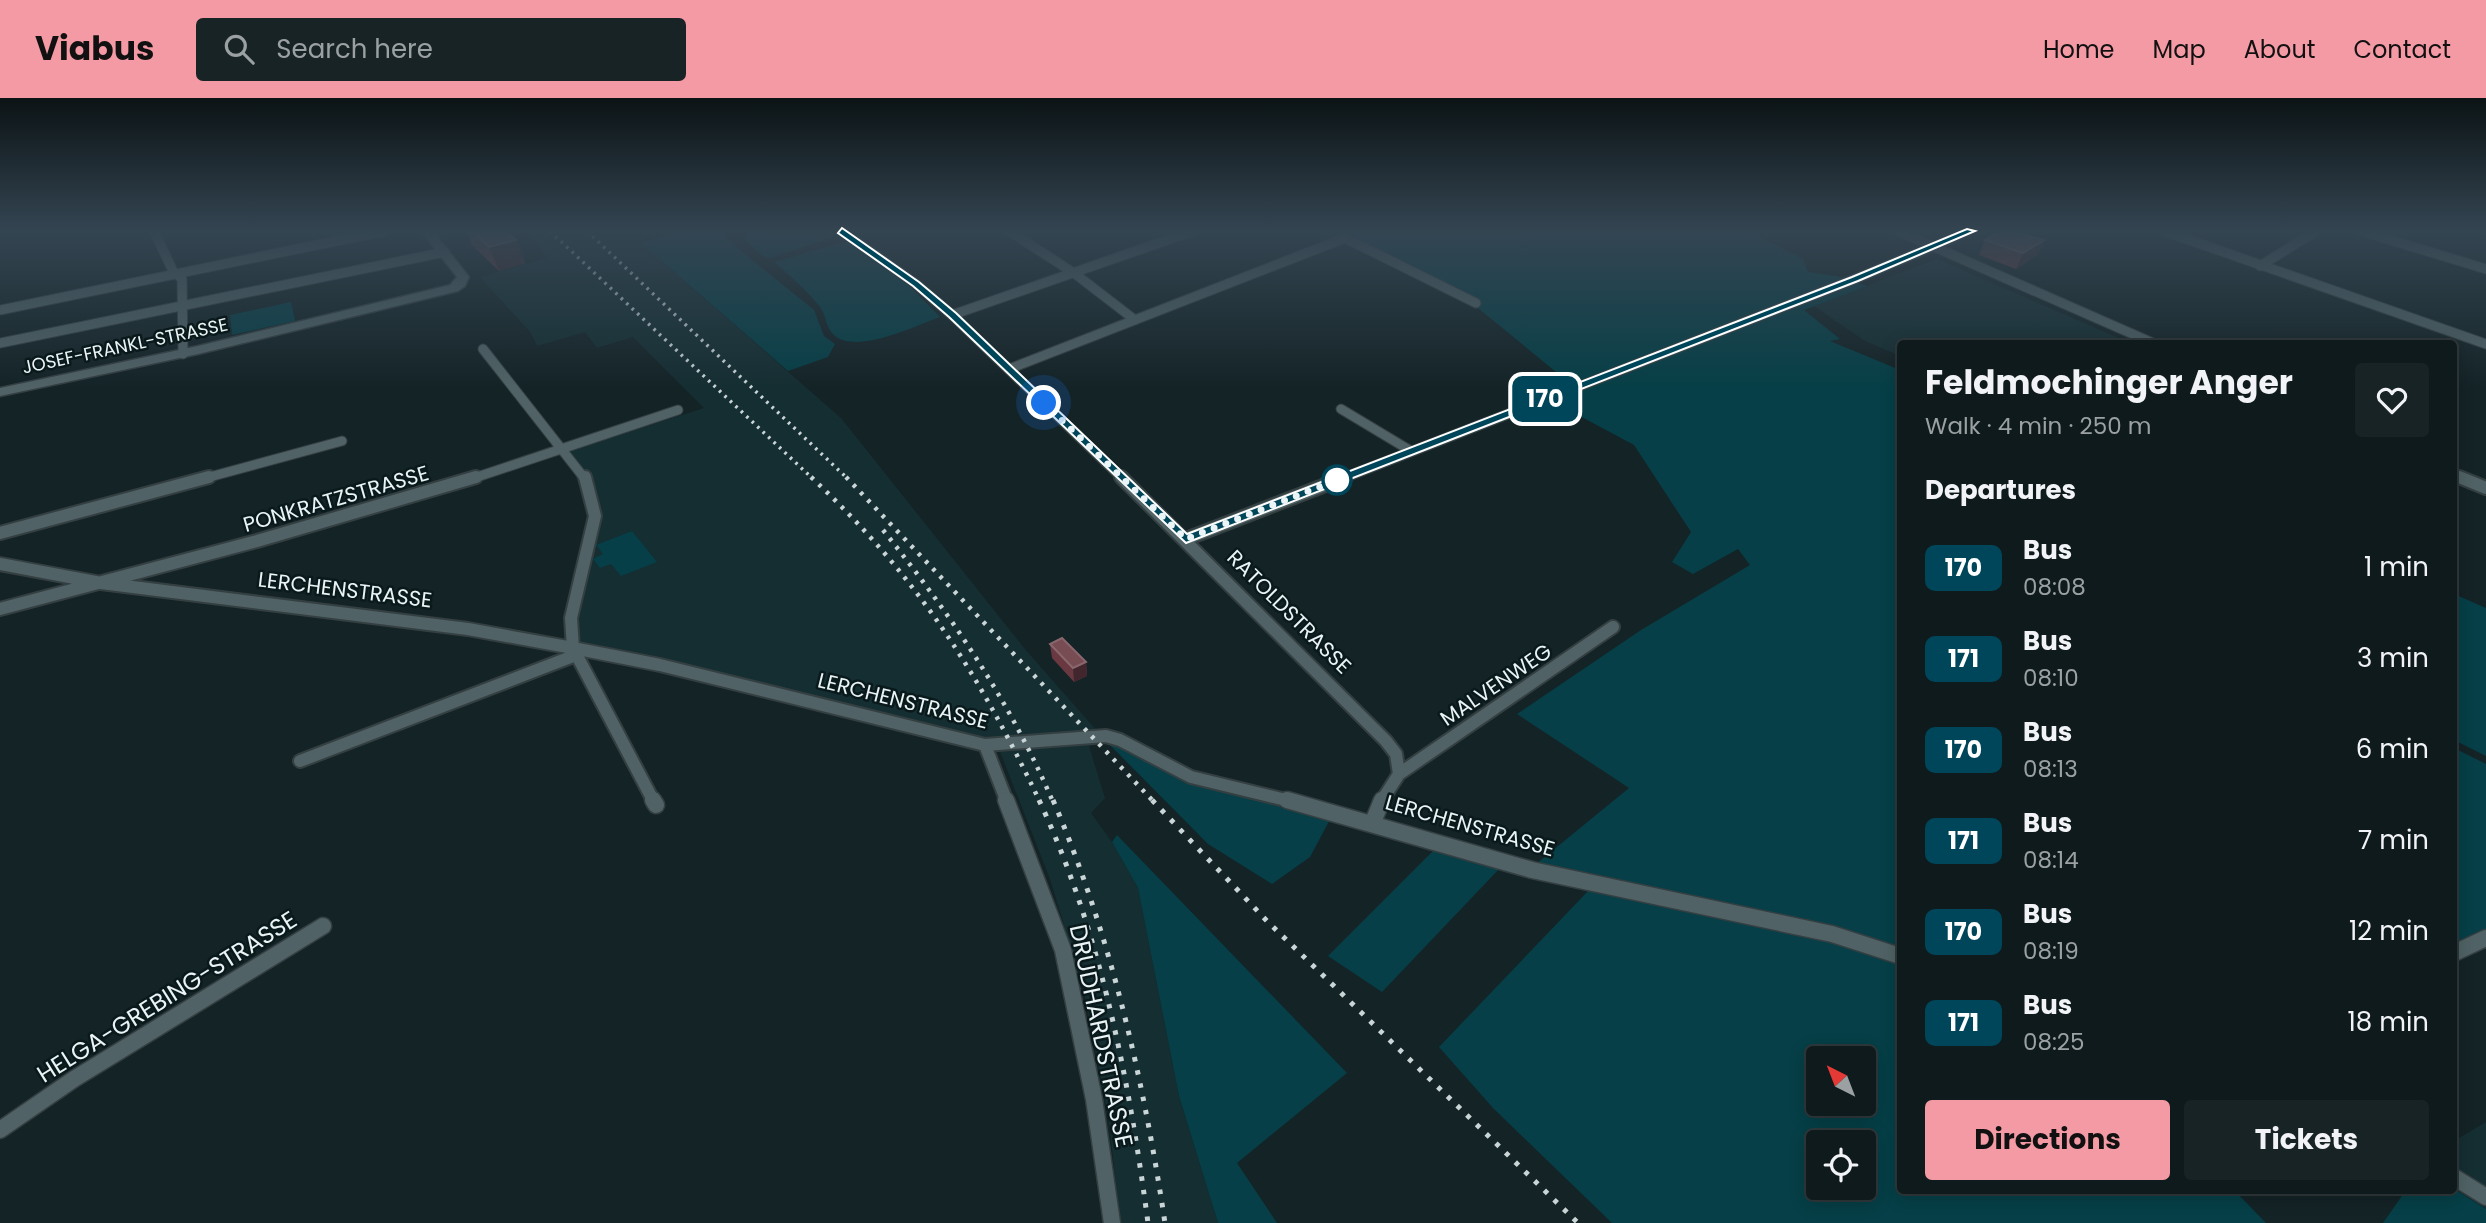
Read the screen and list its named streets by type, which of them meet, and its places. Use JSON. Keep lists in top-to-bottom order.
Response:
{
  "streets": {
    "main road": ["JOSEF-FRANKL-STRASSE"],
    "street": [
      "PONKRATZSTRASSE",
      "LERCHENSTRASSE",
      "RATOLDSTRASSE",
      "MALVENWEG",
      "HELGA-GREBING-STRASSE",
      "DRUDHARDSTRASSE"
    ]
  },
  "crossings": [
    ["PONKRATZSTRASSE", "LERCHENSTRASSE"],
    ["LERCHENSTRASSE", "DRUDHARDSTRASSE"],
    ["RATOLDSTRASSE", "MALVENWEG"]
  ],
  "lines": ["bus line 170"],
  "north": "top left",
  "page": {
    "header": "Viabus",
    "search": "Search here",
    "nav": [
      "Home",
      "Map",
      "About",
      "Contact"
    ],
    "on_map": "170",
    "heading": [
      ["Feldmochinger Anger", "Walk · 4 min · 250 m"],
      "Departures"
    ],
    "list": [
      {
        "mark": "170",
        "name": "Bus",
        "note": "08:08",
        "value": "1 min"
      },
      {
        "mark": "171",
        "name": "Bus",
        "note": "08:10",
        "value": "3 min"
      },
      {
        "mark": "170",
        "name": "Bus",
        "note": "08:13",
        "value": "6 min"
      },
      {
        "mark": "171",
        "name": "Bus",
        "note": "08:14",
        "value": "7 min"
      },
      {
        "mark": "170",
        "name": "Bus",
        "note": "08:19",
        "value": "12 min"
      },
      {
        "mark": "171",
        "name": "Bus",
        "note": "08:25",
        "value": "18 min"
      }
    ],
    "buttons": ["Directions", "Tickets"]
  }
}
